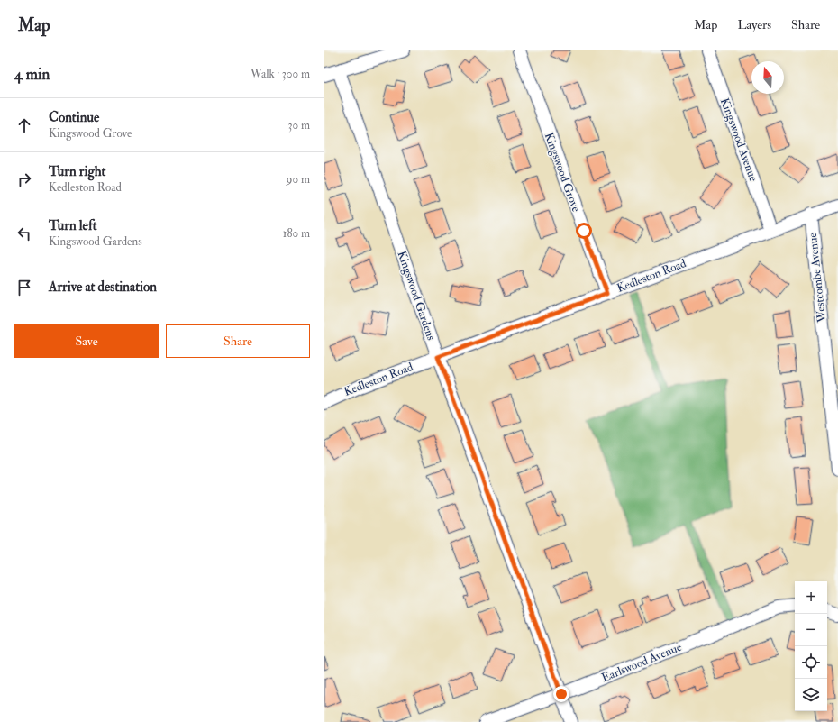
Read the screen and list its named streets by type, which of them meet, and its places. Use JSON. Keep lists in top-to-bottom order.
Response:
{
  "streets": {
    "street": [
      "Kingswood Avenue",
      "Kingswood Grove",
      "Kedleston Road",
      "Westcombe Avenue",
      "Kingswood Gardens",
      "Earlswood Avenue"
    ]
  },
  "crossings": [
    ["Kingswood Avenue", "Kedleston Road"],
    ["Kingswood Grove", "Kedleston Road"],
    ["Kedleston Road", "Westcombe Avenue"],
    ["Kedleston Road", "Kingswood Gardens"],
    ["Kingswood Gardens", "Earlswood Avenue"]
  ],
  "north": "top",
  "page": {
    "header": "Map",
    "nav": ["Map", "Layers", "Share"],
    "heading": ["4 min", "Walk · 300 m"],
    "list": [
      ["Continue", "Kingswood Grove", "30 m"],
      ["Turn right", "Kedleston Road", "90 m"],
      ["Turn left", "Kingswood Gardens", "180 m"],
      "Arrive at destination"
    ],
    "buttons": ["Save", "Share"],
    "map_buttons": ["+", "−"]
  }
}
